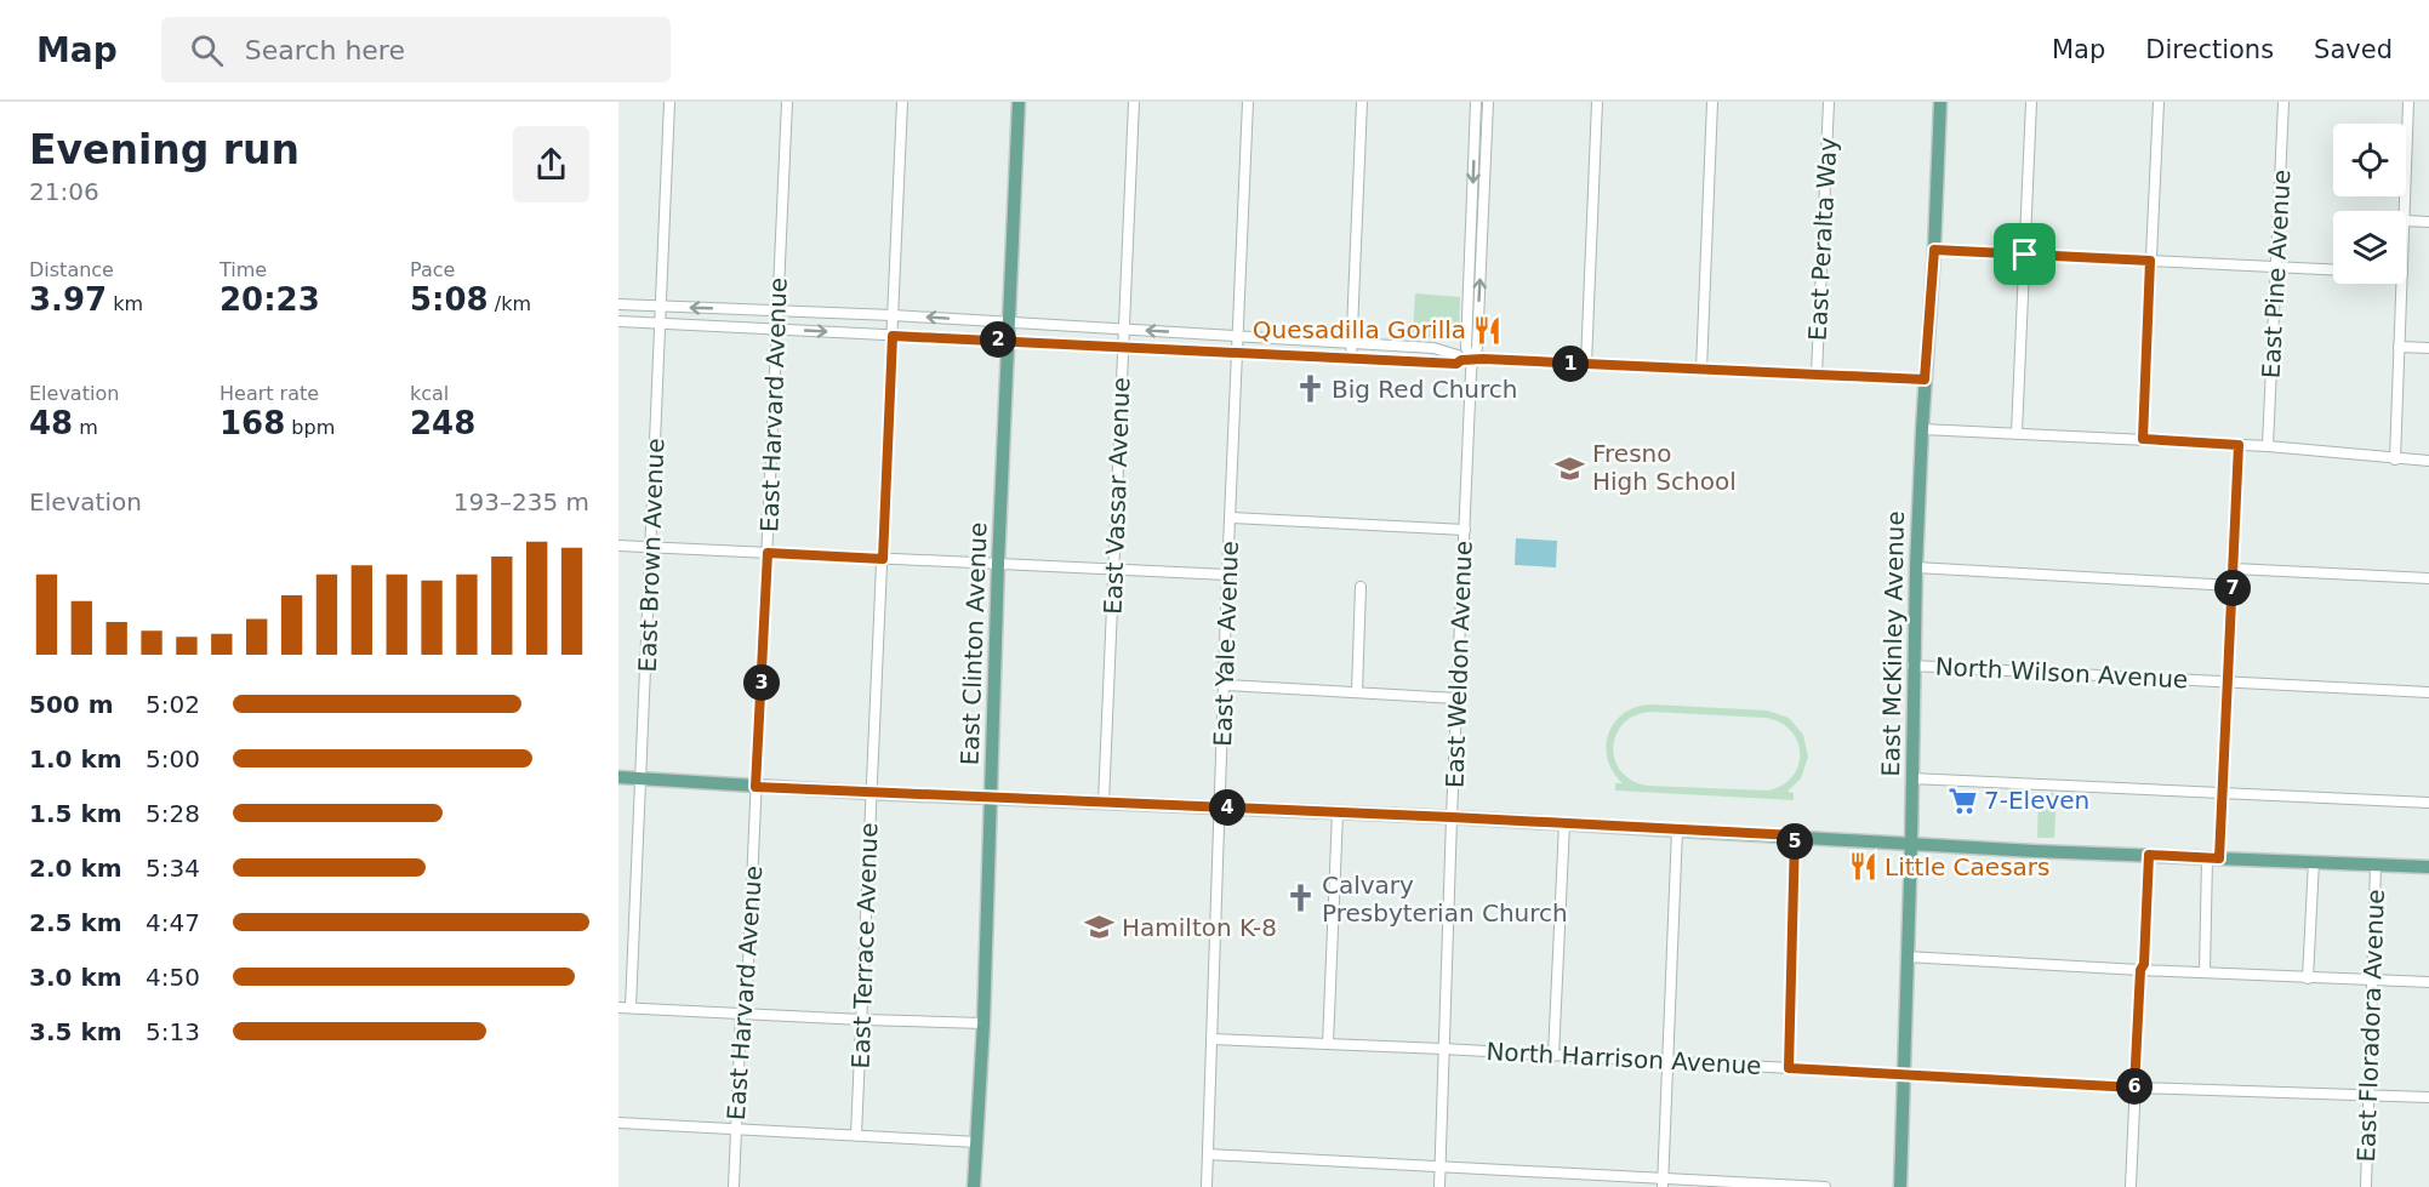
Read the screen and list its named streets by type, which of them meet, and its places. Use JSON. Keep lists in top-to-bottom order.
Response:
{
  "streets": {
    "main road": ["East Clinton Avenue", "East McKinley Avenue"],
    "street": [
      "East Peralta Way",
      "East Pine Avenue",
      "East Harvard Avenue",
      "East Vassar Avenue",
      "East Brown Avenue",
      "East Yale Avenue",
      "East Weldon Avenue",
      "North Wilson Avenue",
      "East Terrace Avenue",
      "East Floradora Avenue",
      "North Harrison Avenue"
    ]
  },
  "crossings": [
    ["East Yale Avenue", "North Harrison Avenue"],
    ["East McKinley Avenue", "North Wilson Avenue"],
    ["East McKinley Avenue", "North Harrison Avenue"],
    ["East Weldon Avenue", "North Harrison Avenue"],
    ["East Floradora Avenue", "North Harrison Avenue"]
  ],
  "places": {
    "restaurant": ["Quesadilla Gorilla", "Little Caesars"],
    "church": ["Big Red Church", "Calvary Presbyterian Church"],
    "school or university": ["Fresno High School", "Hamilton K-8"],
    "supermarket": ["7-Eleven"]
  },
  "page": {
    "header": "Map",
    "search": "Search here",
    "nav": ["Map", "Directions", "Saved"],
    "heading": ["Evening run", "21:06"],
    "stats": [
      ["Distance", "3.97 km"],
      ["Time", "20:23"],
      ["Pace", "5:08 /km"],
      ["Elevation", "48 m"],
      ["Heart rate", "168 bpm"],
      ["kcal", "248"]
    ],
    "pins": [
      "2",
      "1",
      "7",
      "3",
      "4",
      "5",
      "6"
    ],
    "chart": ["Elevation", "193–235 m"],
    "list": [
      {
        "name": "500 m",
        "note": "5:02"
      },
      {
        "name": "1.0 km",
        "note": "5:00"
      },
      {
        "name": "1.5 km",
        "note": "5:28"
      },
      {
        "name": "2.0 km",
        "note": "5:34"
      },
      {
        "name": "2.5 km",
        "note": "4:47"
      },
      {
        "name": "3.0 km",
        "note": "4:50"
      },
      {
        "name": "3.5 km",
        "note": "5:13"
      }
    ]
  }
}
